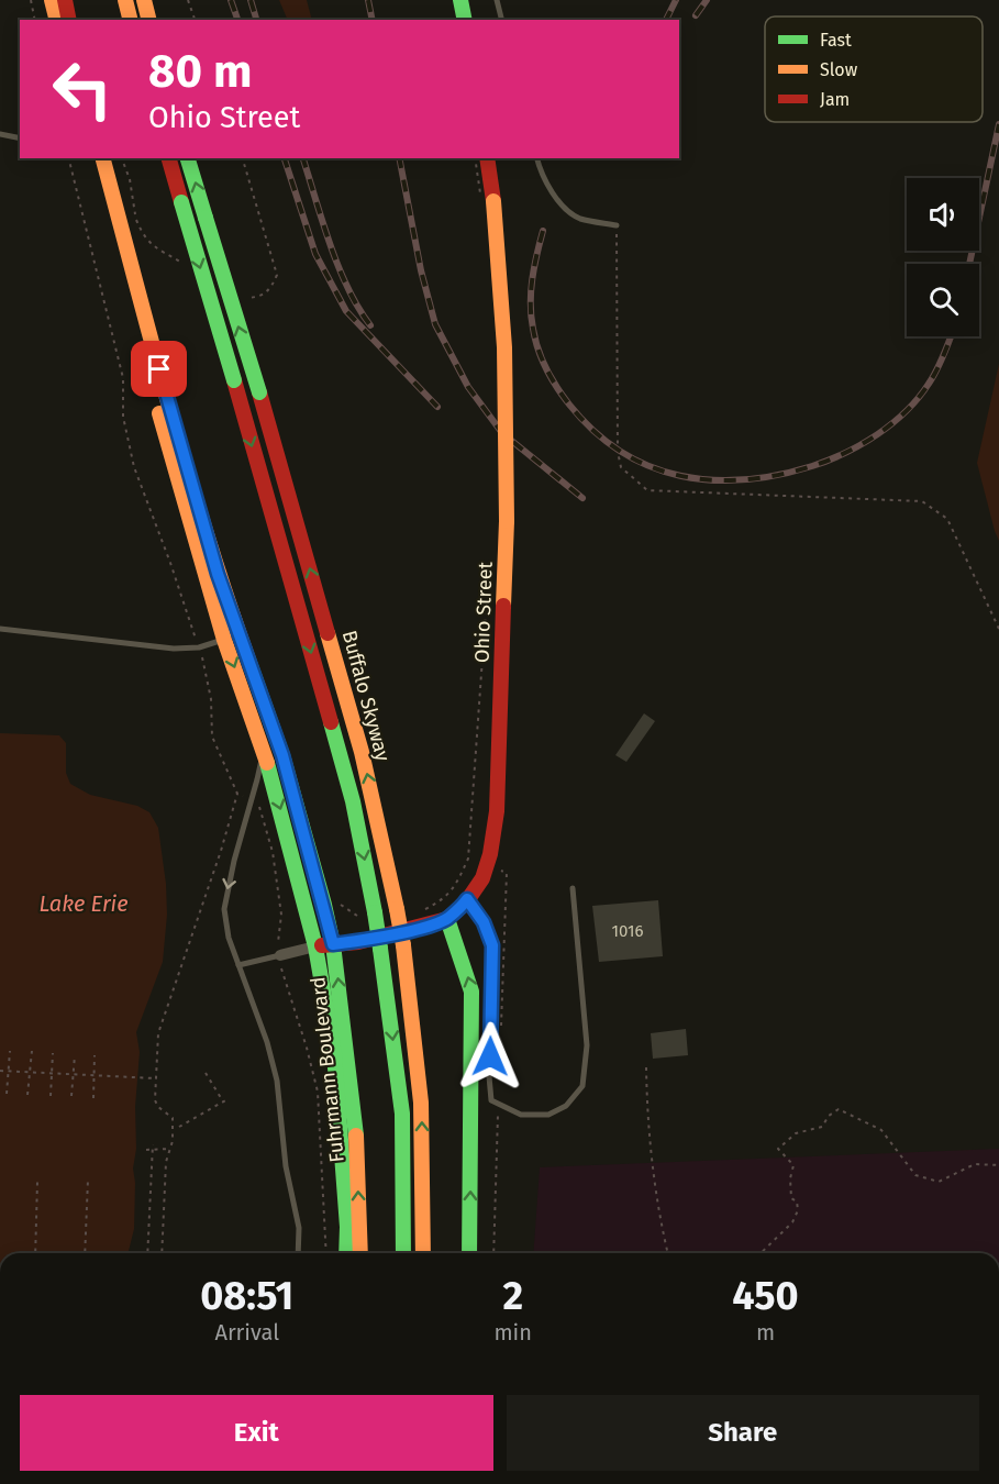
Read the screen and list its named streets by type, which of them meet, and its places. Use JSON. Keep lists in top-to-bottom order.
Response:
{
  "streets": {
    "main road": ["Ohio Street", "Buffalo Skyway", "Fuhrmann Boulevard"]
  },
  "crossings": [
    ["Ohio Street", "Fuhrmann Boulevard"]
  ],
  "water": ["Lake Erie"],
  "house_numbers": ["1016"],
  "legend": ["Fast", "Slow", "Jam"],
  "page": {
    "turn": ["80 m", "Ohio Street"],
    "eta": [
      "08:51",
      "Arrival",
      "2",
      "min",
      "450",
      "m"
    ],
    "buttons": ["Exit", "Share"]
  }
}
